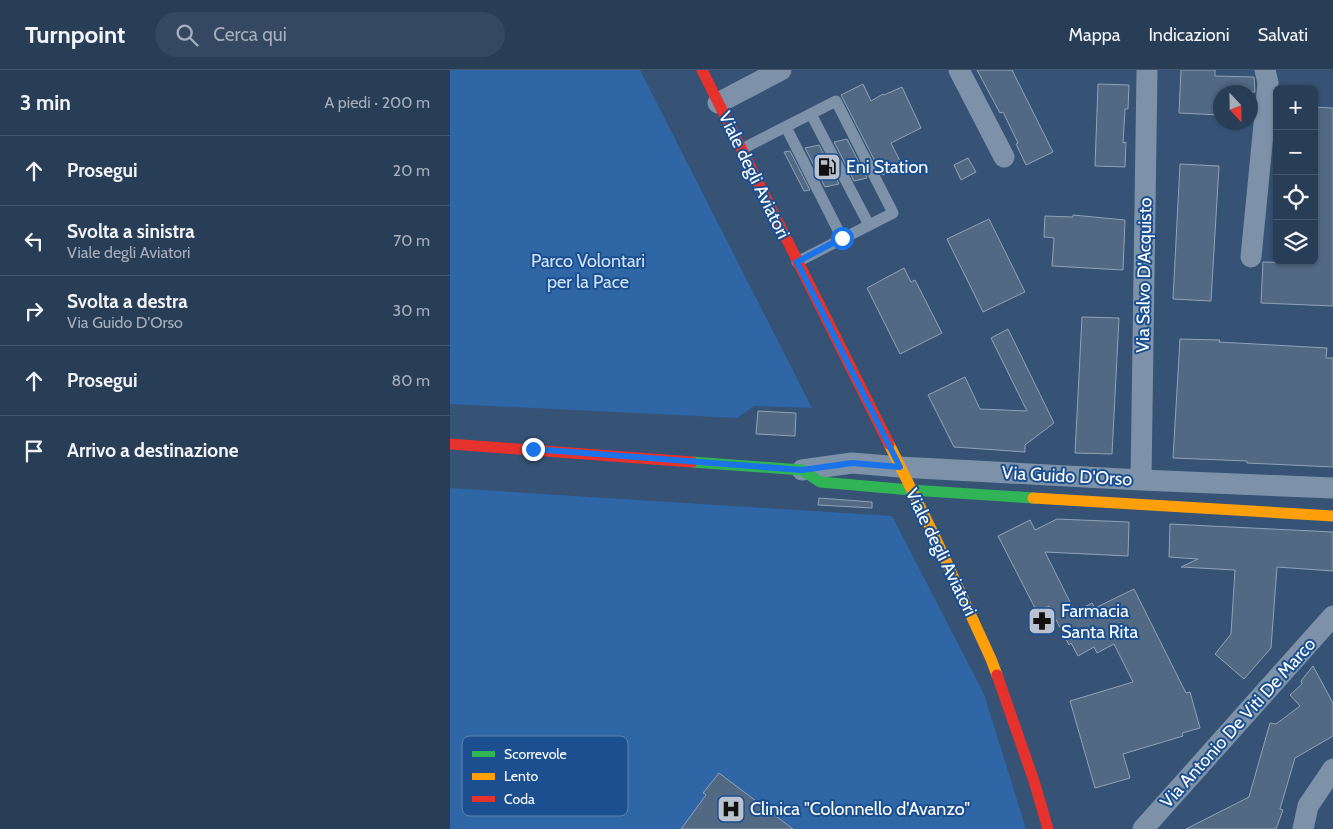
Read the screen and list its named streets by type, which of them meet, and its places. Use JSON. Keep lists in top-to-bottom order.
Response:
{
  "streets": {
    "street": [
      "Viale degli Aviatori",
      "Via Salvo D'Acquisto",
      "Via Guido D'Orso",
      "Via Antonio De Viti De Marco"
    ]
  },
  "crossings": [
    ["Viale degli Aviatori", "Via Guido D'Orso"],
    ["Via Salvo D'Acquisto", "Via Guido D'Orso"]
  ],
  "parks": ["Parco Volontari per la Pace"],
  "places": {
    "fuel station": ["Eni Station"],
    "pharmacy": ["Farmacia Santa Rita"],
    "hospital": ["Clinica \"Colonnello d'Avanzo\""]
  },
  "legend": ["Scorrevole", "Lento", "Coda"],
  "north": "bottom",
  "page": {
    "header": "Turnpoint",
    "search": "Cerca qui",
    "nav": ["Mappa", "Indicazioni", "Salvati"],
    "heading": ["3 min", "A piedi · 200 m"],
    "map_buttons": ["+", "−"],
    "list": [
      ["Prosegui", "20 m"],
      ["Svolta a sinistra", "Viale degli Aviatori", "70 m"],
      ["Svolta a destra", "Via Guido D'Orso", "30 m"],
      ["Prosegui", "80 m"],
      "Arrivo a destinazione"
    ]
  }
}
